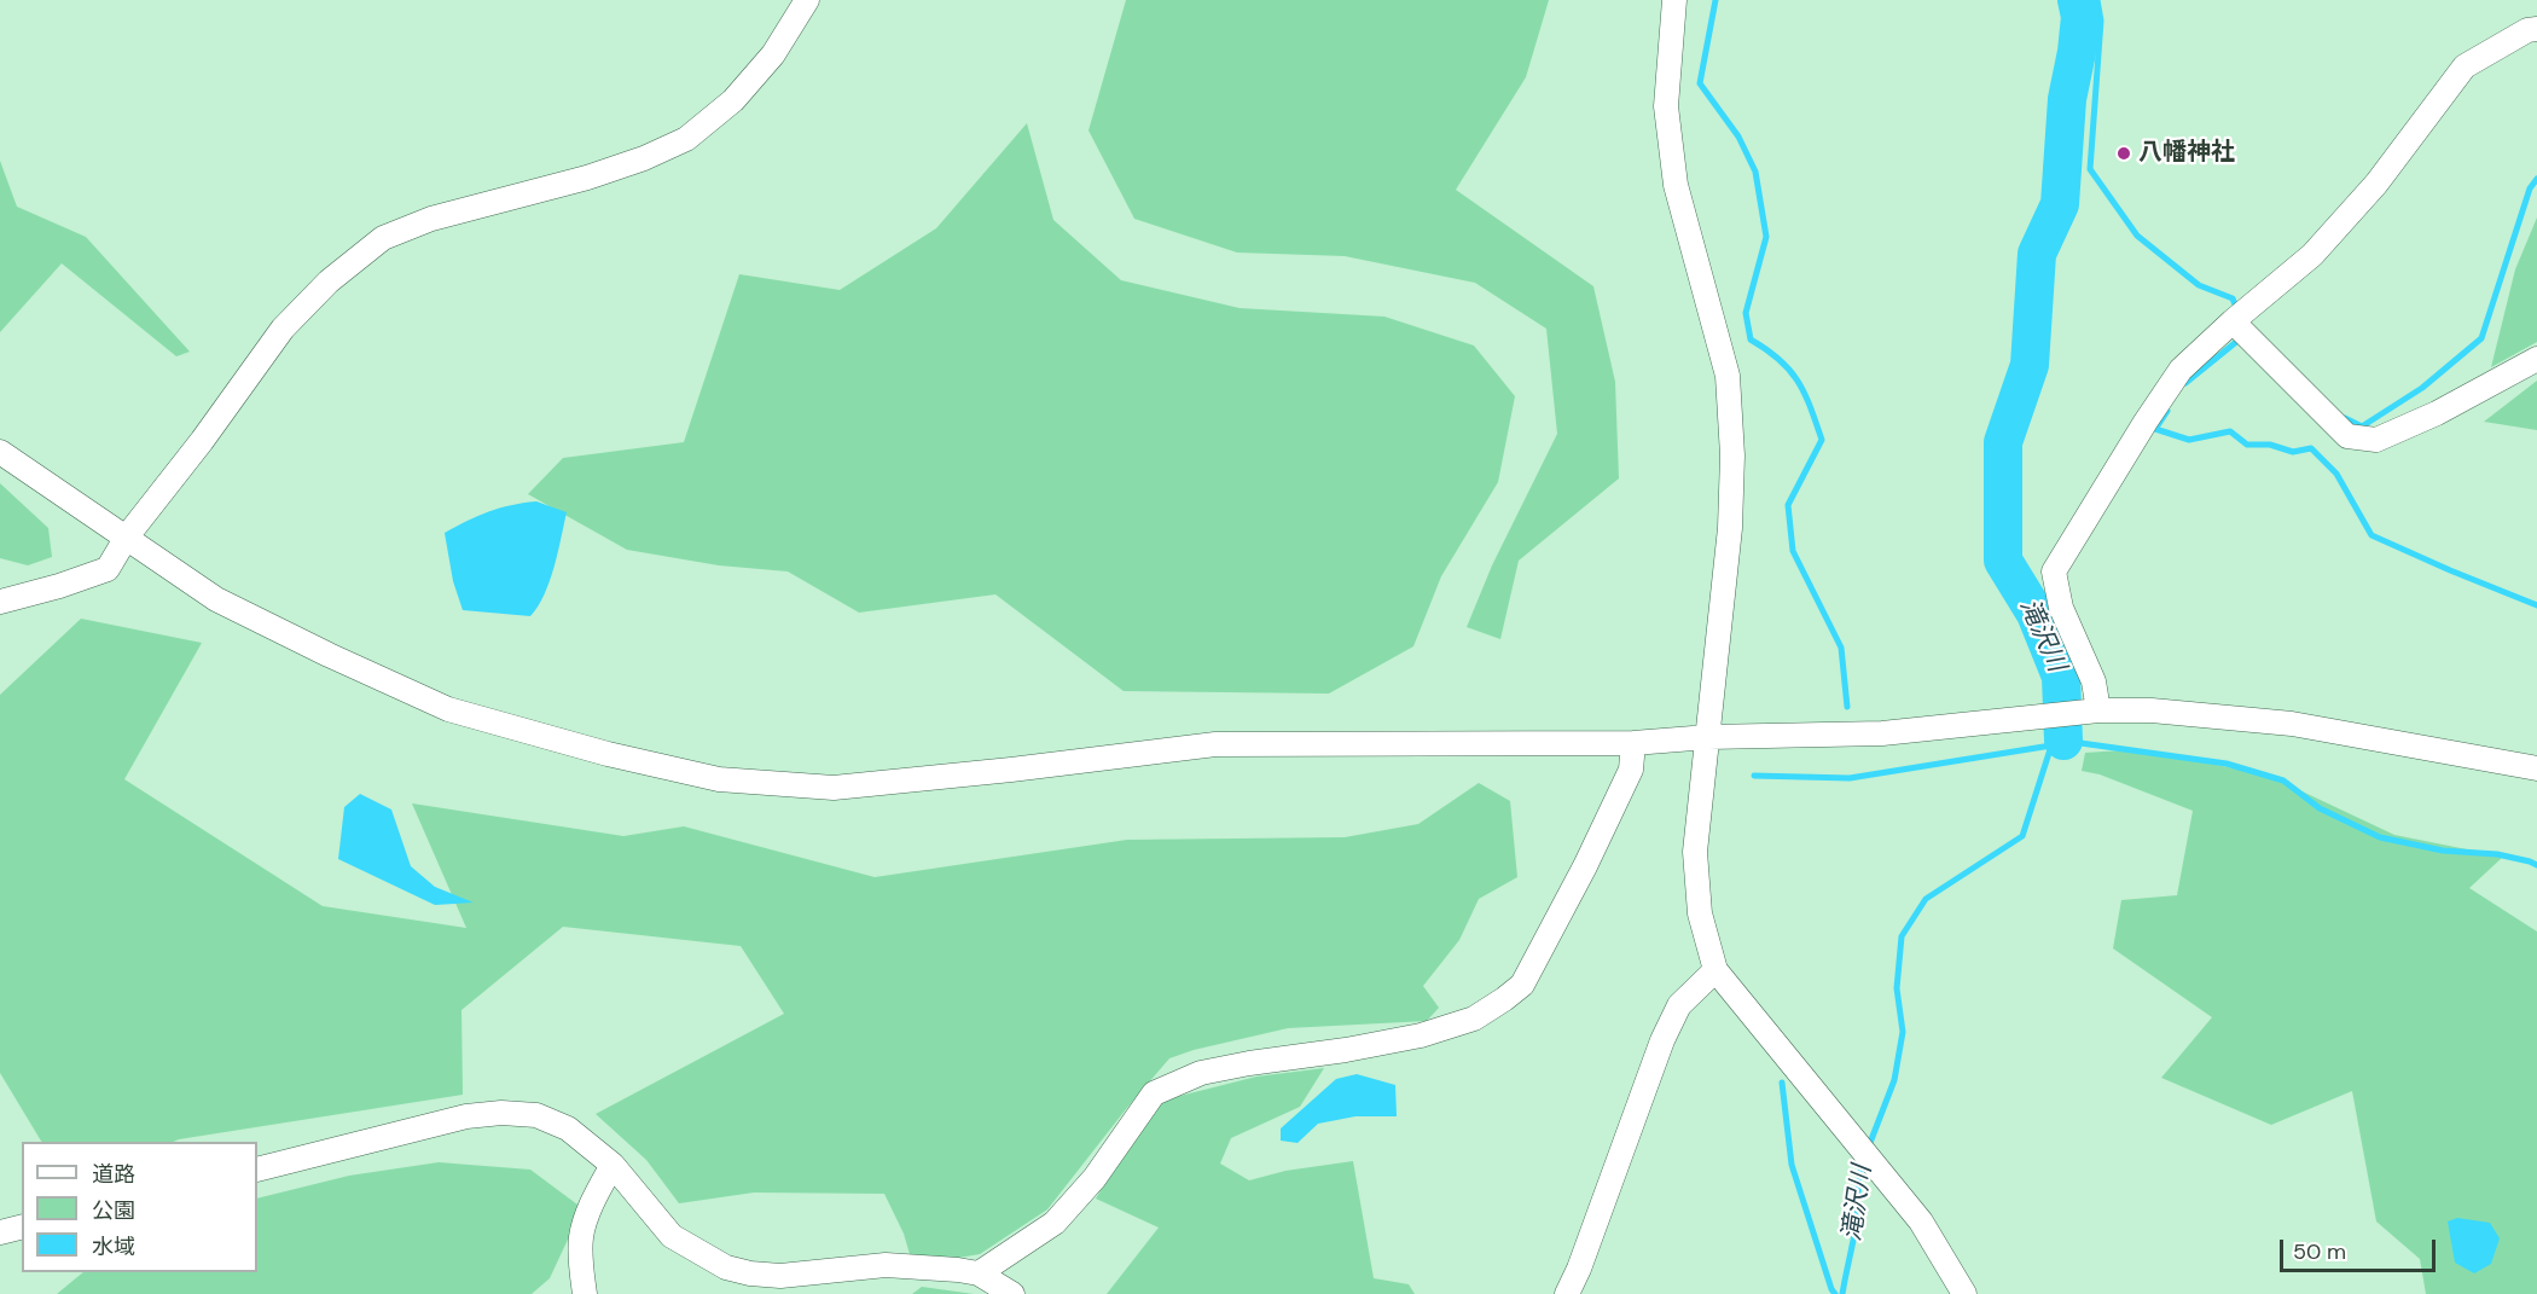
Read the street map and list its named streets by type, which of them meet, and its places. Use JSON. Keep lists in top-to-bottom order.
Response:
{
  "water": ["滝沢川"],
  "places": ["八幡神社"],
  "legend": ["道路", "公園", "水域"],
  "scale_bar": "50 m"
}
